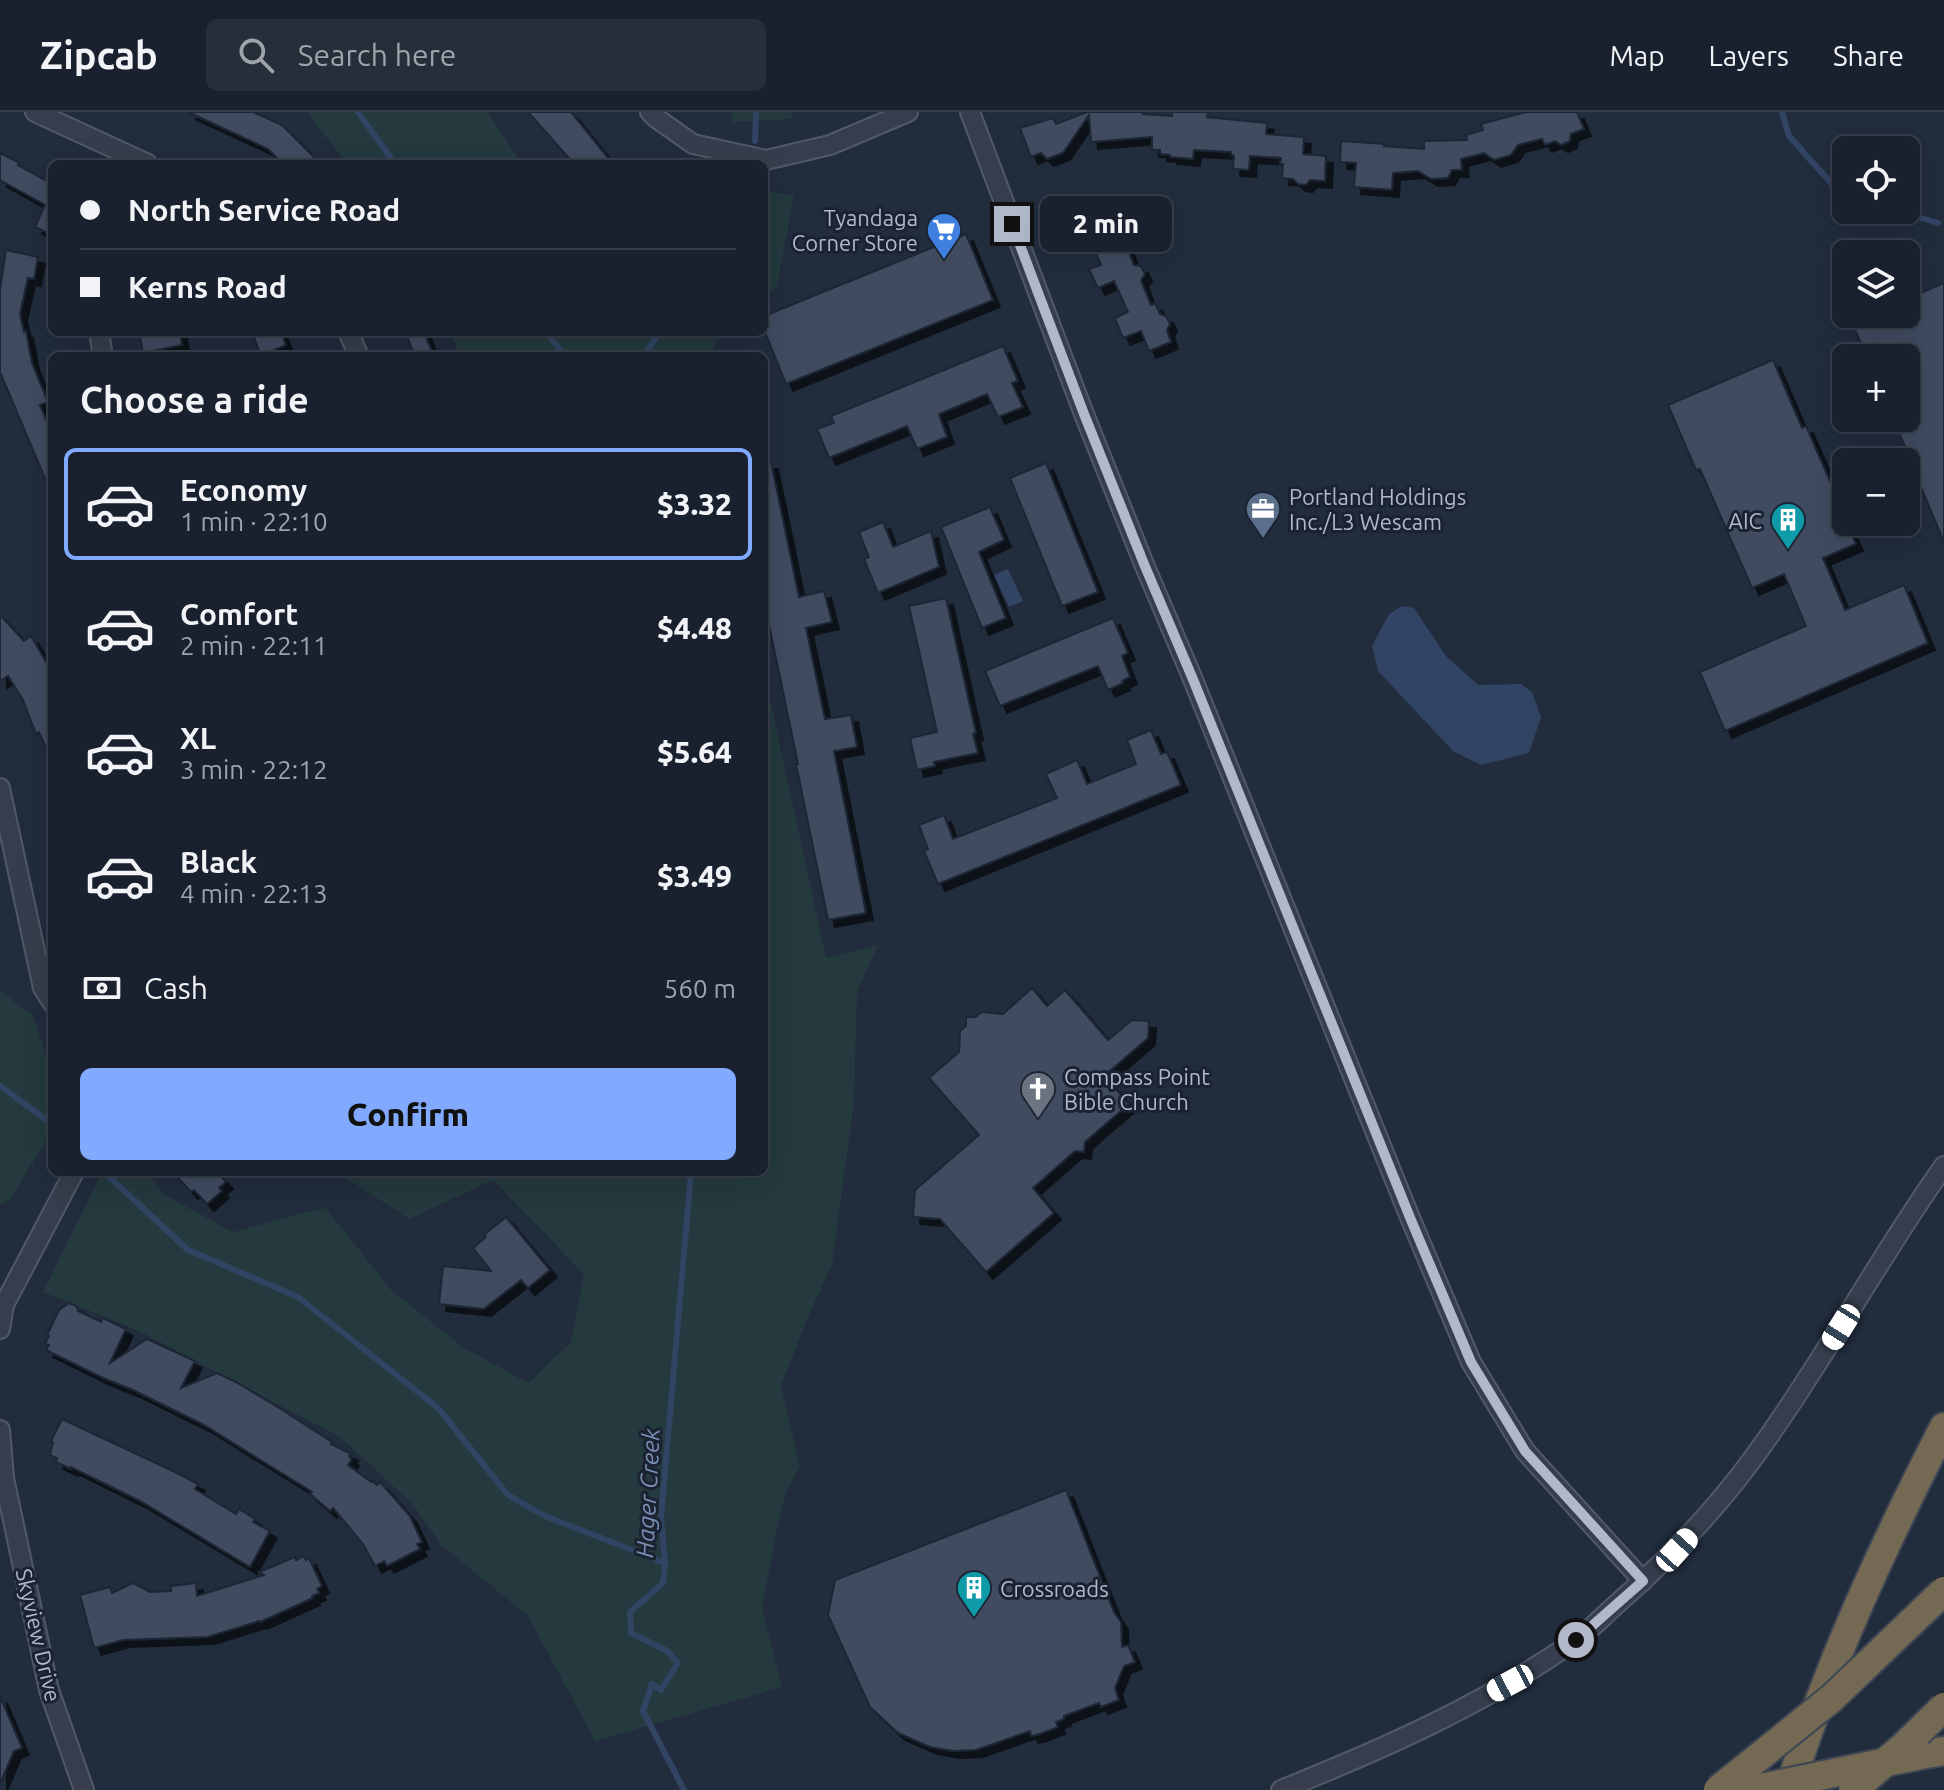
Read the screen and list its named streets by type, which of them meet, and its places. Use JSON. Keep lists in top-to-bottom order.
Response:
{
  "streets": {
    "street": ["Skyview Drive"]
  },
  "water": ["Hager Creek"],
  "places": {
    "supermarket": ["Tyandaga Corner Store"],
    "office": ["Portland Holdings Inc./L3 Wescam"],
    "building": ["AIC", "Crossroads"],
    "church": ["Compass Point Bible Church"]
  },
  "page": {
    "header": "Zipcab",
    "search": "Search here",
    "nav": ["Map", "Layers", "Share"],
    "map_buttons": ["+", "−"],
    "banner": ["North Service Road", "Kerns Road"],
    "bubble": "2 min",
    "heading": "Choose a ride",
    "list": [
      {
        "name": "Economy",
        "note": "1 min · 22:10",
        "value": "$3.32"
      },
      {
        "name": "Comfort",
        "note": "2 min · 22:11",
        "value": "$4.48"
      },
      {
        "name": "XL",
        "note": "3 min · 22:12",
        "value": "$5.64"
      },
      {
        "name": "Black",
        "note": "4 min · 22:13",
        "value": "$3.49"
      }
    ],
    "pay": ["Cash", "560 m"],
    "buttons": "Confirm"
  }
}
